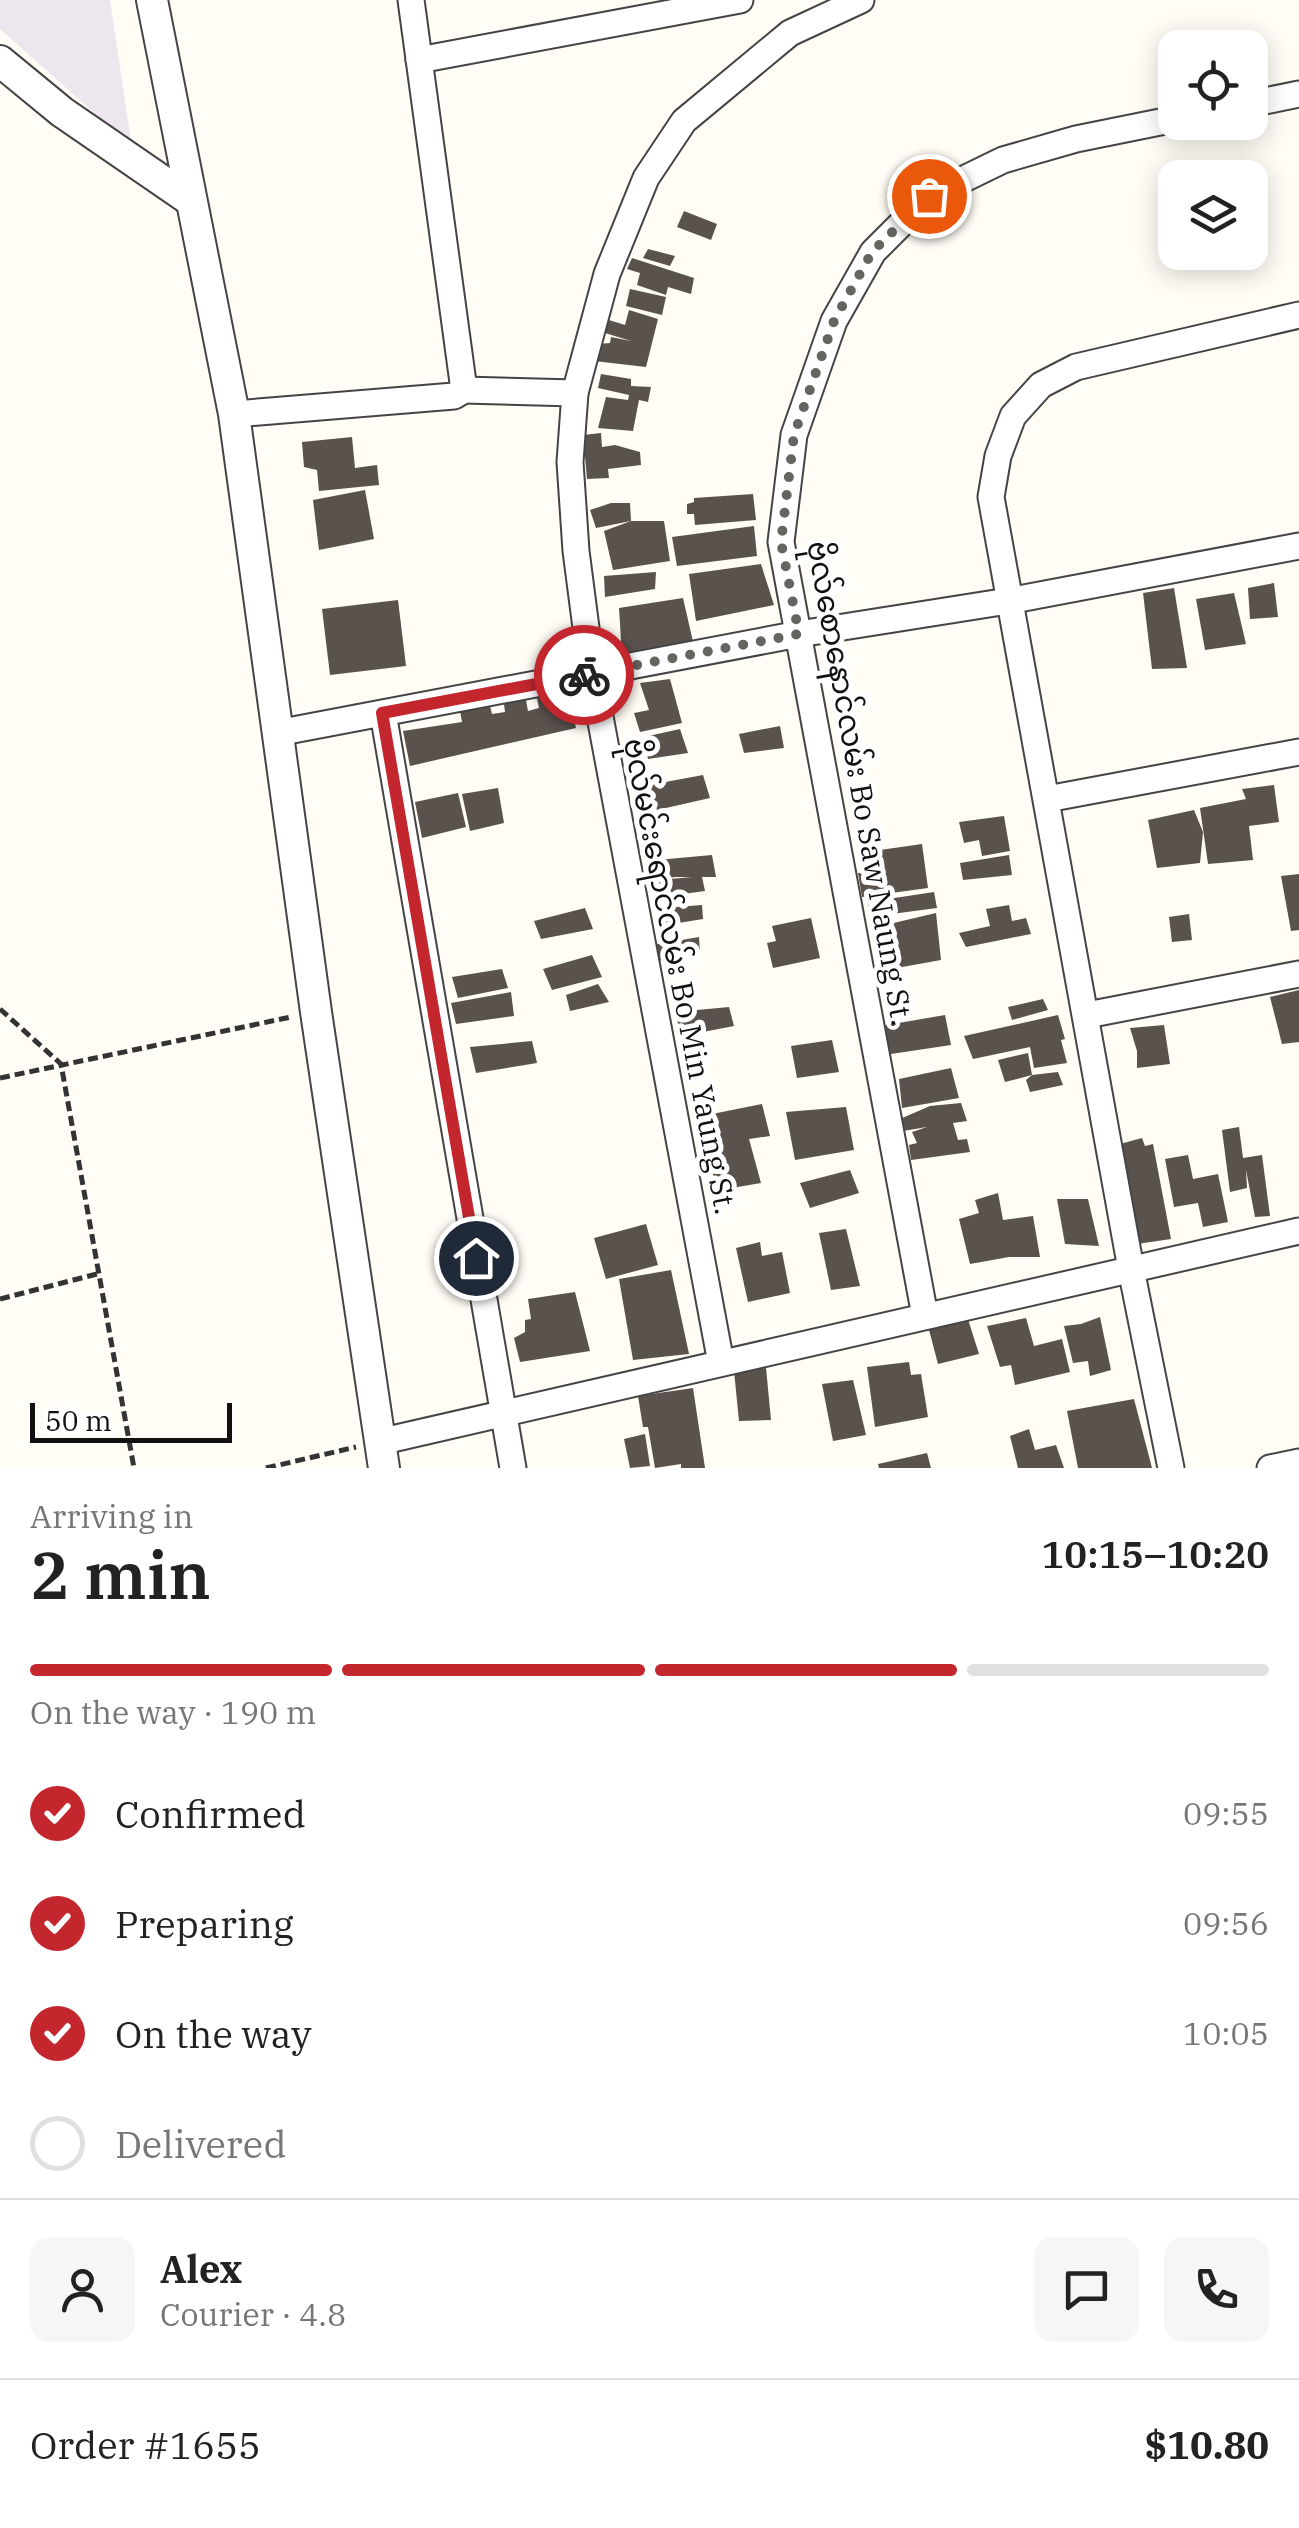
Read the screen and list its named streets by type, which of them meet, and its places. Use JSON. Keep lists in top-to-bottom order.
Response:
{
  "streets": {
    "street": ["ဗိုလ်စောနောင်လမ်း Bo Saw Naung St.", "ဗိုလ်မင်းရောင်လမ်း Bo Min Yaung St."]
  },
  "scale_bar": "50 m",
  "page": {
    "scale": "50 m",
    "heading": ["2 min", "Arriving in", "10:15–10:20"],
    "panel": [
      "Alex",
      "Courier · 4.8",
      "Order #1655",
      "$10.80"
    ],
    "bar": "On the way · 190 m",
    "list": [
      ["Confirmed", "09:55"],
      ["Preparing", "09:56"],
      ["On the way", "10:05"],
      "Delivered"
    ]
  }
}
